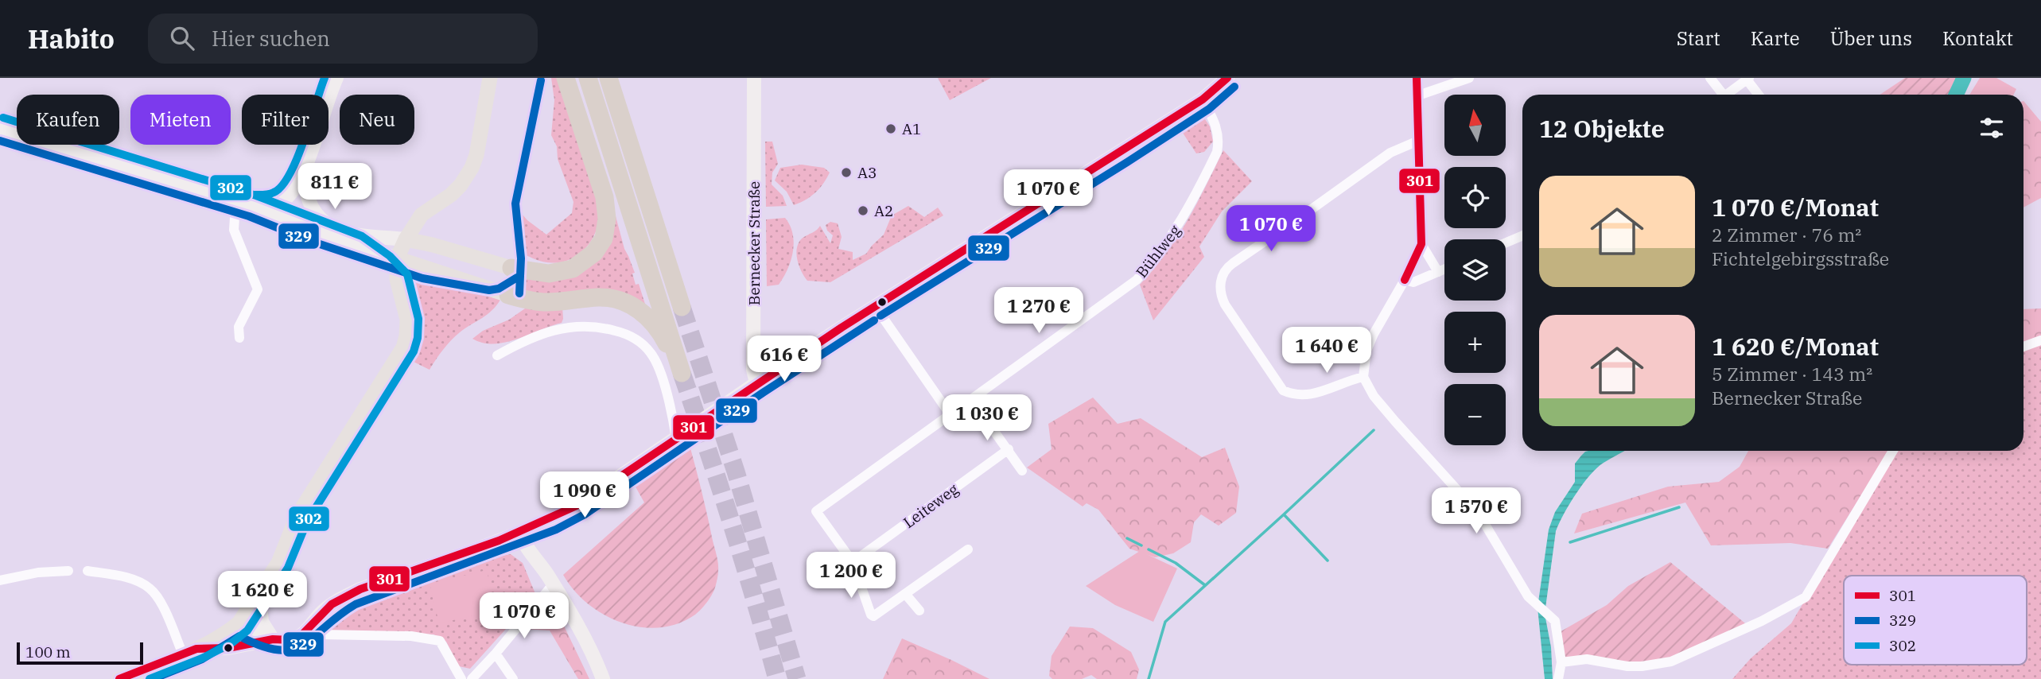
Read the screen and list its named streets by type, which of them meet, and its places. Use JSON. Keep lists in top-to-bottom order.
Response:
{
  "streets": {
    "street": ["Bernecker Straße", "Bühlweg", "Leiteweg"]
  },
  "crossings": [
    ["Bühlweg", "Leiteweg"]
  ],
  "places": ["A1", "A3", "A2"],
  "lines": ["transit line 301", "transit line 302", "transit line 329"],
  "legend": ["301", "329", "302"],
  "scale_bar": "100 m",
  "north": "top",
  "page": {
    "header": "Habito",
    "search": "Hier suchen",
    "nav": [
      "Start",
      "Karte",
      "Über uns",
      "Kontakt"
    ],
    "map_buttons": ["+", "−"],
    "chip": [
      "Kaufen",
      "Mieten",
      "Filter",
      "Neu"
    ],
    "heading": "12 Objekte",
    "list": [
      {
        "name": "1 070 €/Monat",
        "note": "2 Zimmer · 76 m² · Fichtelgebirgsstraße"
      },
      {
        "name": "1 620 €/Monat",
        "note": "5 Zimmer · 143 m² · Bernecker Straße"
      }
    ],
    "price": [
      "811 €",
      "1 070 €",
      "1 070 €",
      "1 270 €",
      "1 640 €",
      "616 €",
      "1 030 €",
      "1 090 €",
      "1 570 €",
      "1 200 €",
      "1 620 €",
      "1 070 €"
    ],
    "scale": "100 m"
  }
}
